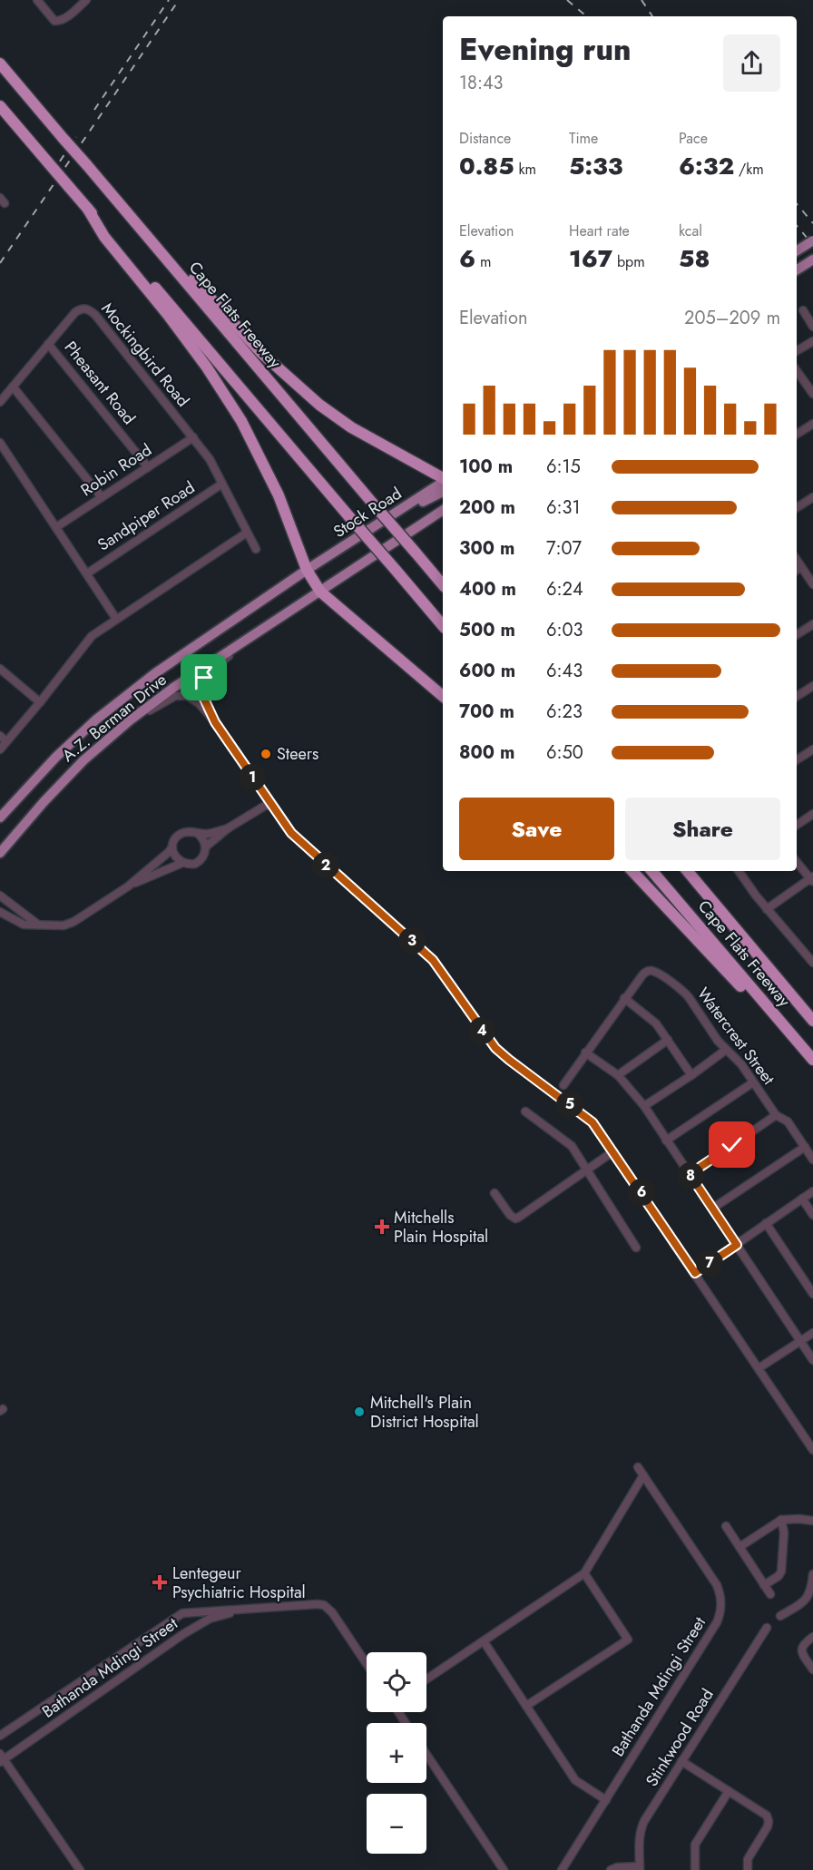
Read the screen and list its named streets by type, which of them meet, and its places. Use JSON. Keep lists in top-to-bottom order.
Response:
{
  "streets": {
    "highway": ["Cape Flats Freeway"],
    "main road": ["Stock Road", "A.Z. Berman Drive"],
    "street": [
      "Mockingbird Road",
      "Pheasant Road",
      "Robin Road",
      "Sandpiper Road",
      "Watercrest Street",
      "Bathanda Mdingi Street",
      "Stinkwood Road"
    ]
  },
  "crossings": [
    ["Mockingbird Road", "Pheasant Road"],
    ["Mockingbird Road", "Robin Road"],
    ["Mockingbird Road", "Sandpiper Road"],
    ["Pheasant Road", "Robin Road"],
    ["Stock Road", "A.Z. Berman Drive"]
  ],
  "places": {
    "other": ["Steers", "Mitchell's Plain District Hospital"],
    "health": ["Mitchells Plain Hospital", "Lentegeur Psychiatric Hospital"]
  },
  "page": {
    "heading": ["Evening run", "18:43"],
    "stats": [
      ["Distance", "0.85 km"],
      ["Time", "5:33"],
      ["Pace", "6:32 /km"],
      ["Elevation", "6 m"],
      ["Heart rate", "167 bpm"],
      ["kcal", "58"]
    ],
    "chart": ["Elevation", "205–209 m"],
    "list": [
      {
        "name": "100 m",
        "note": "6:15"
      },
      {
        "name": "200 m",
        "note": "6:31"
      },
      {
        "name": "300 m",
        "note": "7:07"
      },
      {
        "name": "400 m",
        "note": "6:24"
      },
      {
        "name": "500 m",
        "note": "6:03"
      },
      {
        "name": "600 m",
        "note": "6:43"
      },
      {
        "name": "700 m",
        "note": "6:23"
      },
      {
        "name": "800 m",
        "note": "6:50"
      }
    ],
    "pins": [
      "1",
      "2",
      "3",
      "4",
      "5",
      "8",
      "6",
      "7"
    ],
    "buttons": ["Save", "Share"],
    "map_buttons": ["+", "−"]
  }
}
